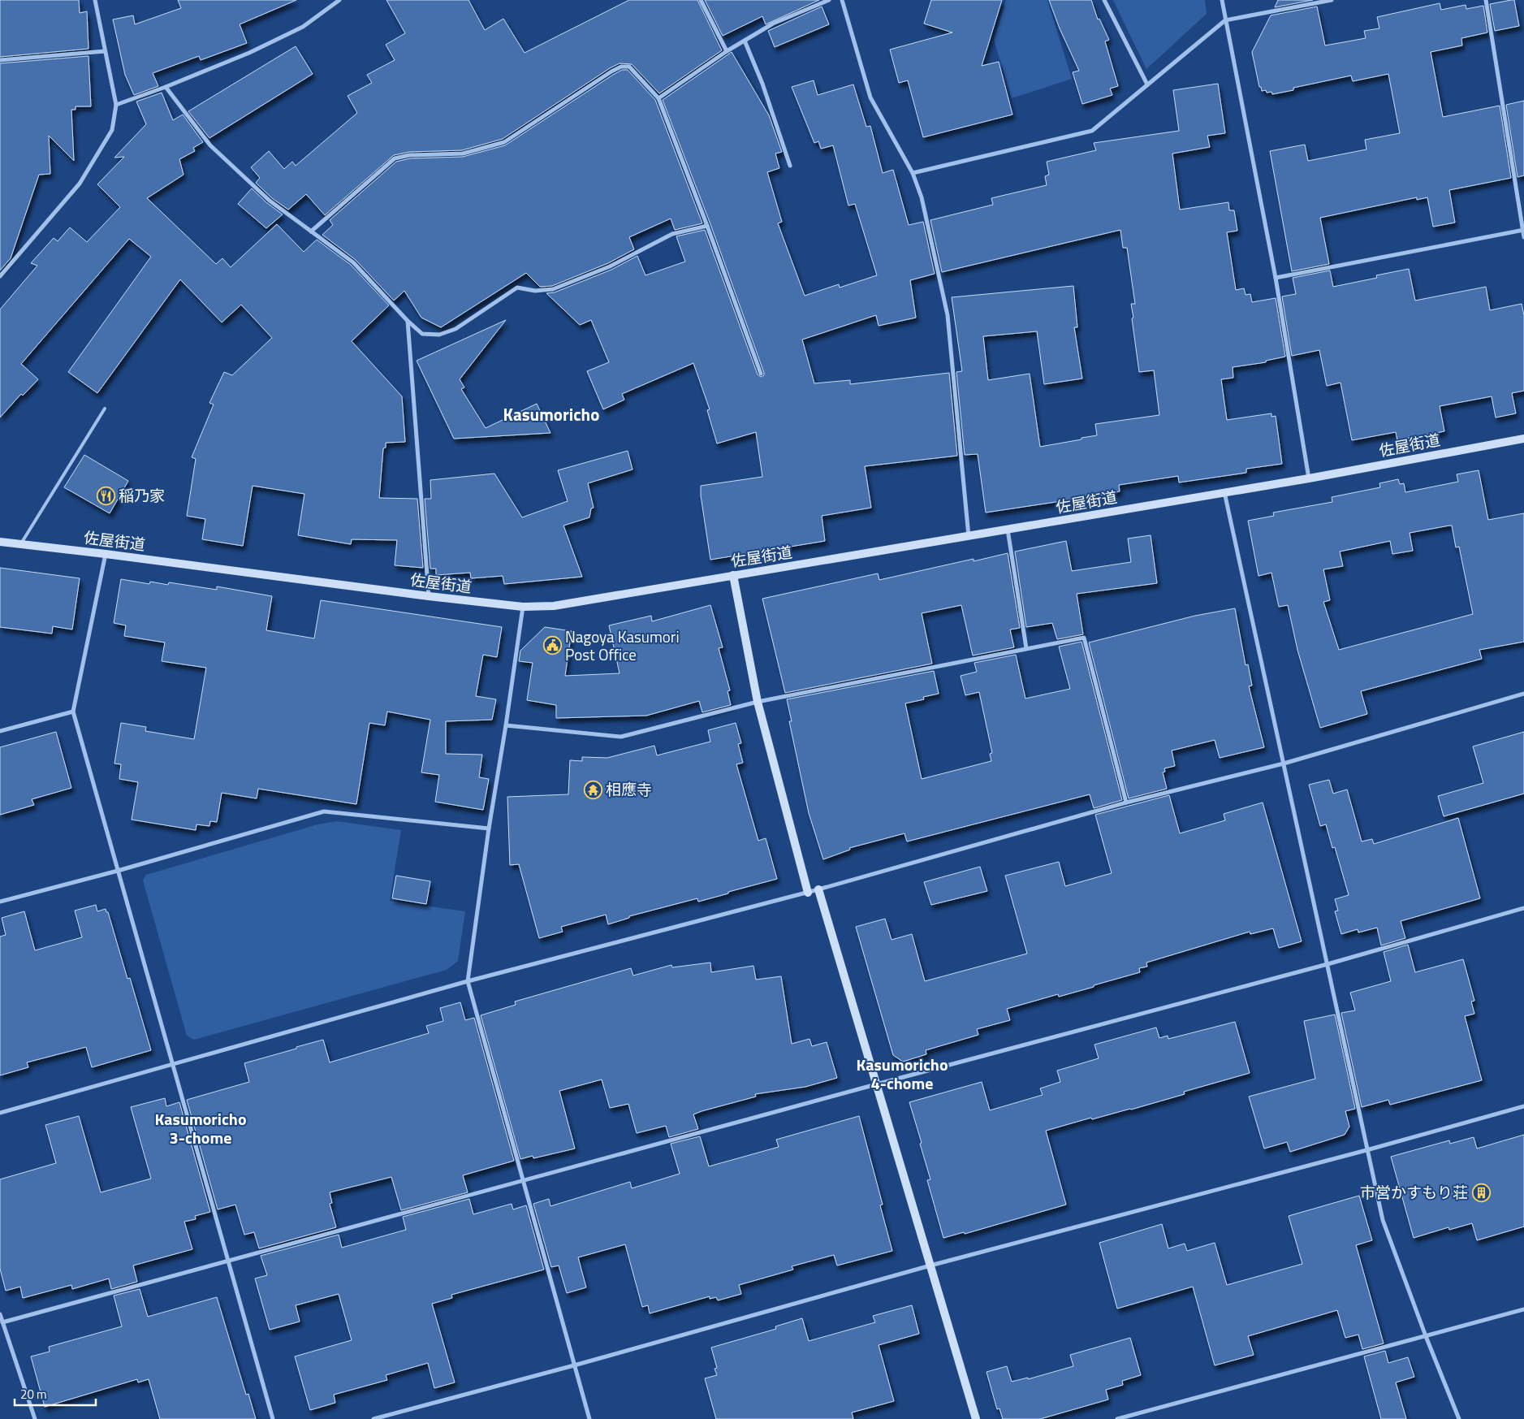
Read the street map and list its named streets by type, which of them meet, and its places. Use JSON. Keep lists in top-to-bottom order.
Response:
{
  "streets": {
    "street": ["佐屋街道"]
  },
  "districts": ["Kasumoricho", "Kasumoricho 4-chome", "Kasumoricho 3-chome"],
  "places": {
    "restaurant": ["稲乃家"],
    "public building": ["Nagoya Kasumori Post Office"],
    "temple": ["相應寺"],
    "building": ["市営かすもり荘"]
  },
  "scale_bar": "20 m"
}
